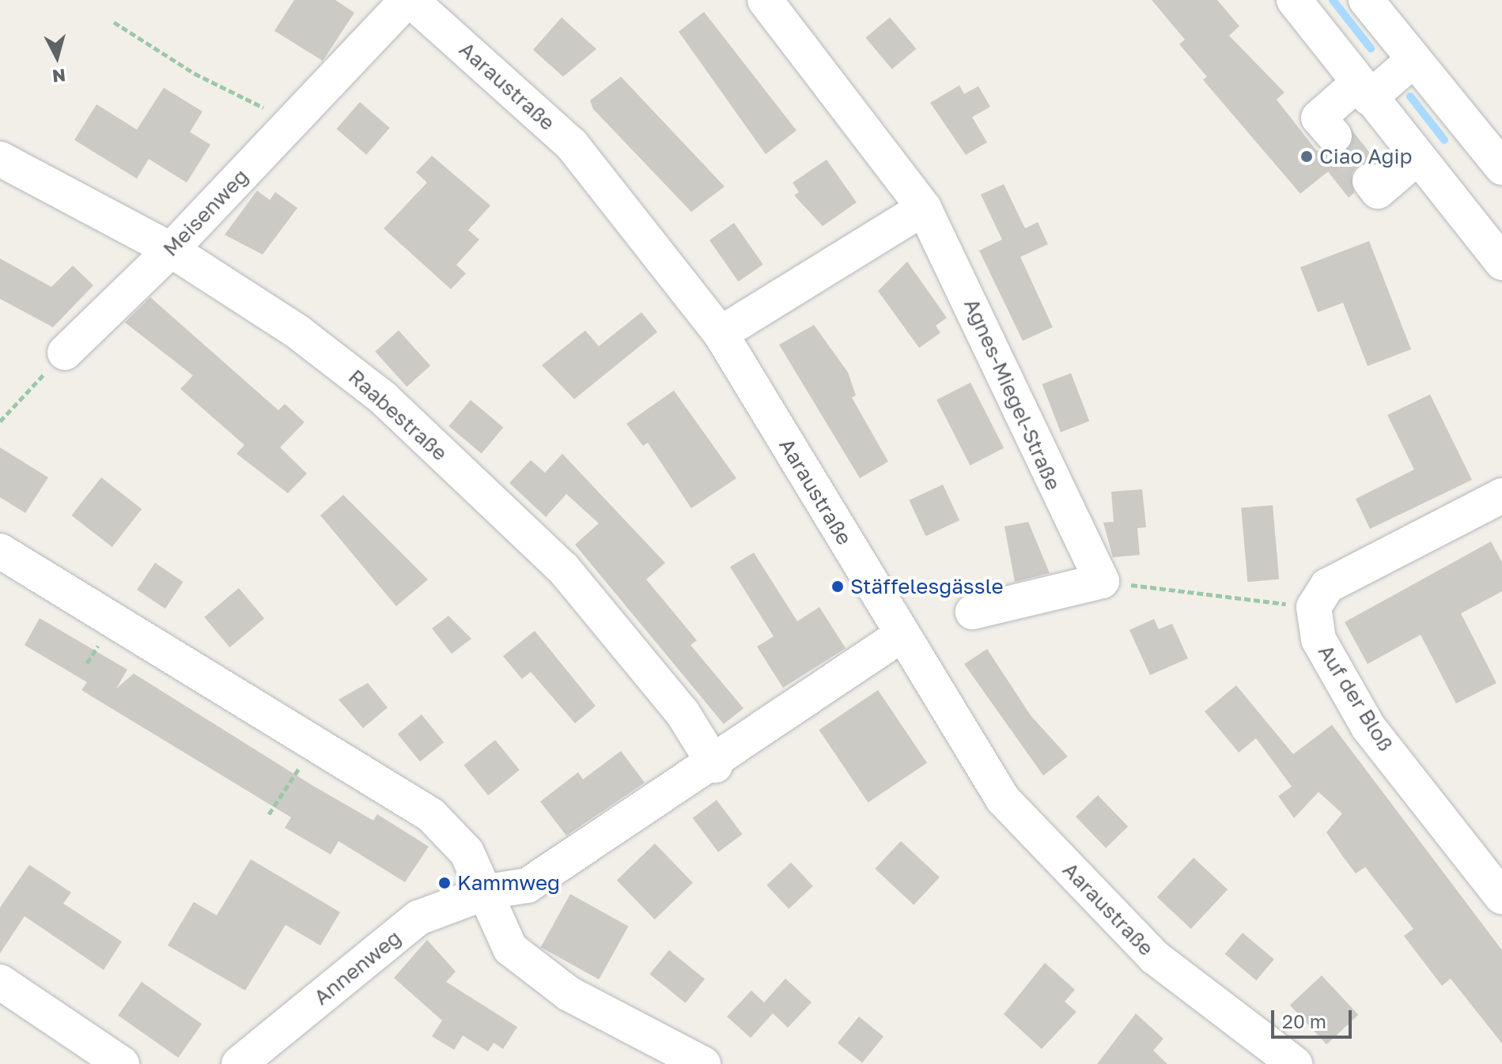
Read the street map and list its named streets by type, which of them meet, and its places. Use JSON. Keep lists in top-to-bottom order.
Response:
{
  "streets": {
    "street": [
      "Aaraustraße",
      "Meisenweg",
      "Agnes-Miegel-Straße",
      "Raabestraße",
      "Auf der Bloß",
      "Annenweg"
    ]
  },
  "crossings": [
    ["Aaraustraße", "Meisenweg"],
    ["Meisenweg", "Raabestraße"]
  ],
  "places": ["Ciao Agip", "Stäffelesgässle", "Kammweg"],
  "scale_bar": "20 m",
  "north": "bottom"
}
